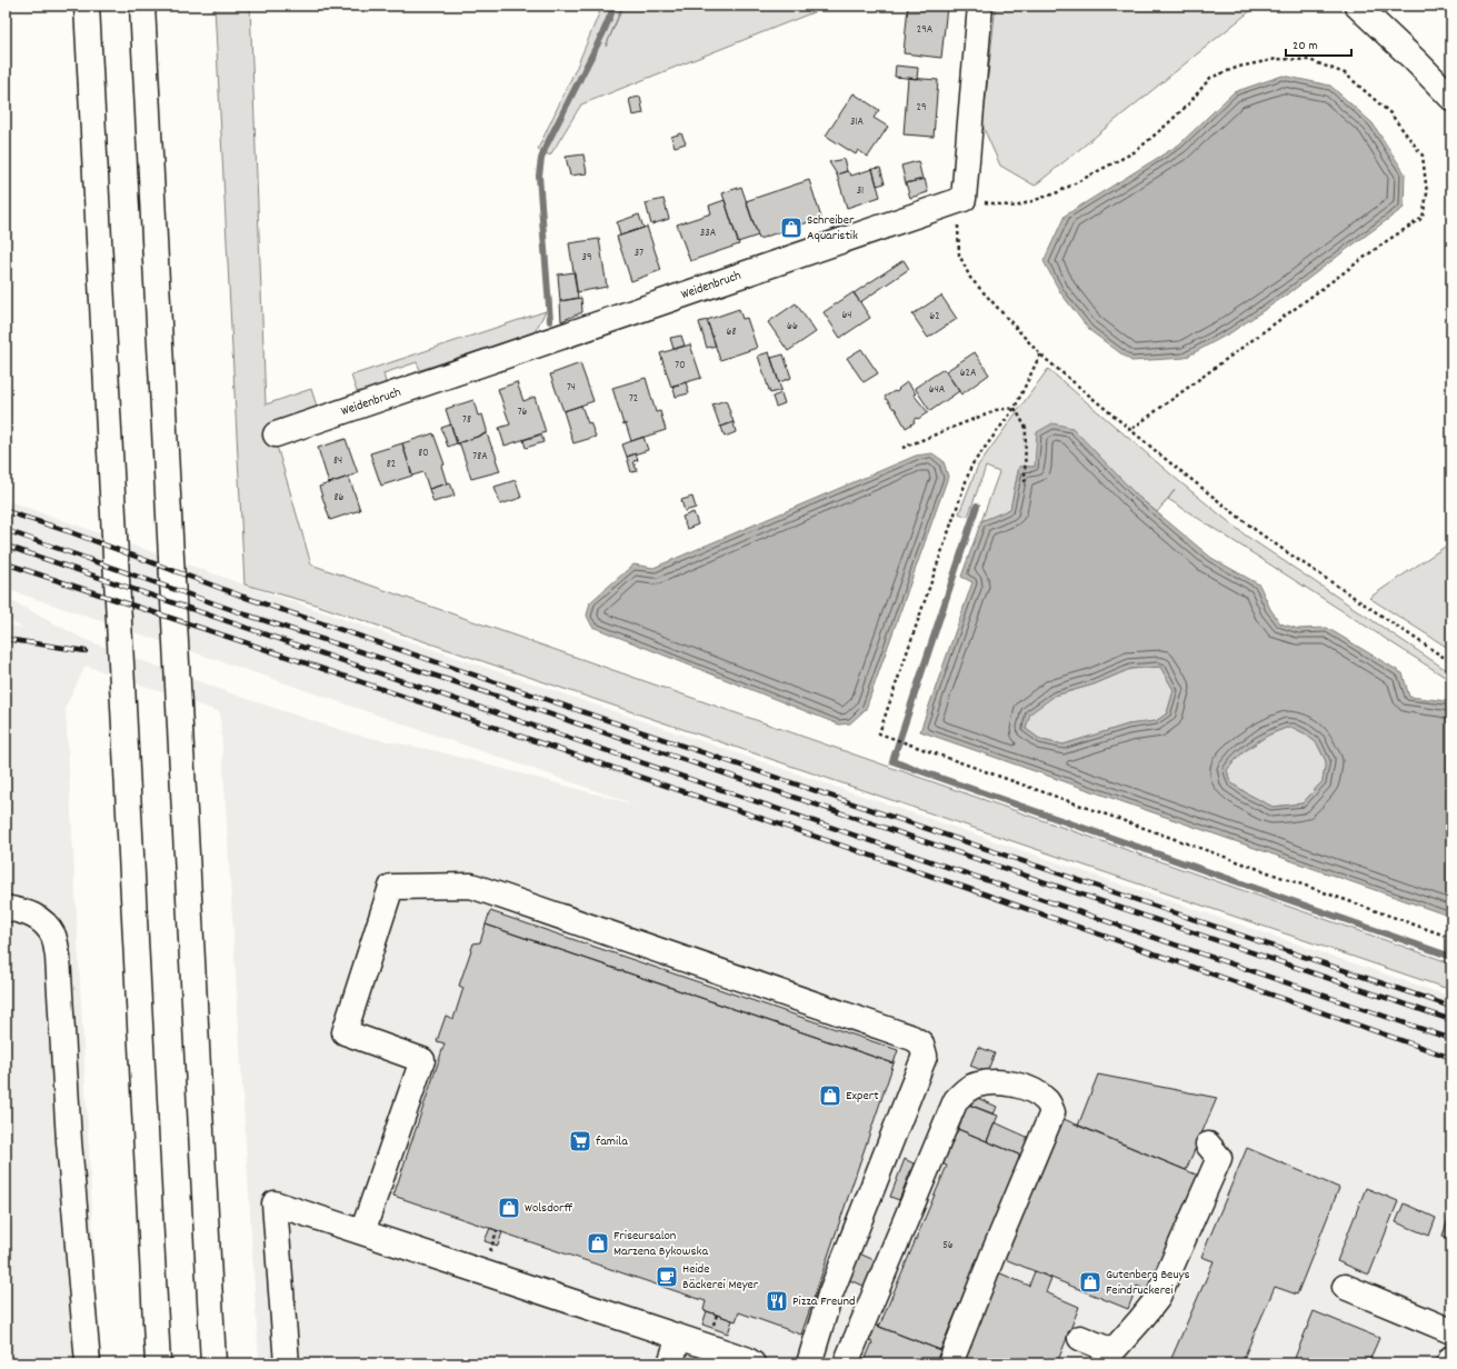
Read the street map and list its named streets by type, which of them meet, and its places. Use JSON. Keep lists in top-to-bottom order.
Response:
{
  "streets": {
    "main road": ["Weidenbruch"]
  },
  "places": {
    "shop": [
      "Schreiber Aquaristik",
      "Expert",
      "Wolsdorff",
      "Friseursalon Marzena Bykowska",
      "Gutenberg Beuys Feindruckerei"
    ],
    "supermarket": ["famila"],
    "cafe": ["Heide Bäckerei Meyer"],
    "restaurant": ["Pizza Freund"]
  },
  "house_numbers": [
    "29A",
    "29",
    "31A",
    "31",
    "33A",
    "37",
    "39",
    "64",
    "62",
    "66",
    "68",
    "70",
    "62A",
    "74",
    "64A",
    "72",
    "76",
    "78",
    "80",
    "78A",
    "84",
    "82",
    "86",
    "56"
  ],
  "scale_bar": "20 m"
}
